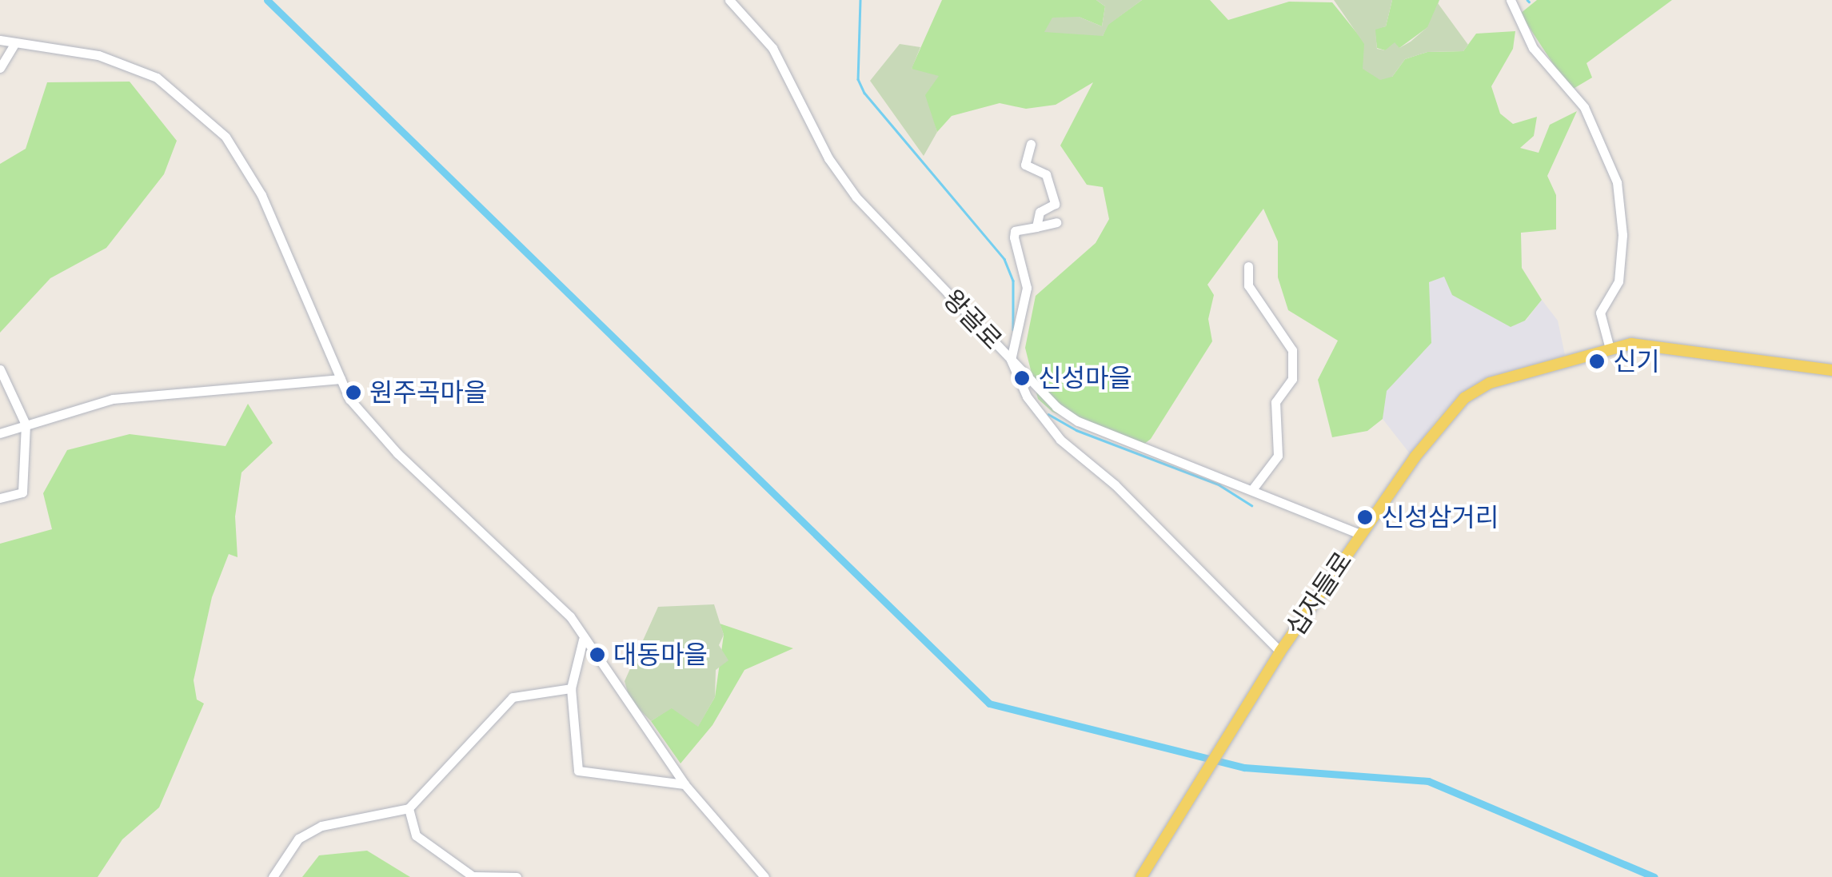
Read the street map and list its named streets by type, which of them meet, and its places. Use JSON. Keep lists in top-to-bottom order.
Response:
{
  "streets": {
    "main road": ["십자들로"],
    "street": ["왕골로"]
  },
  "crossings": [
    ["왕골로", "십자들로"]
  ],
  "places": [
    "신기",
    "신성마을",
    "원주곡마을",
    "신성삼거리",
    "대동마을"
  ]
}
